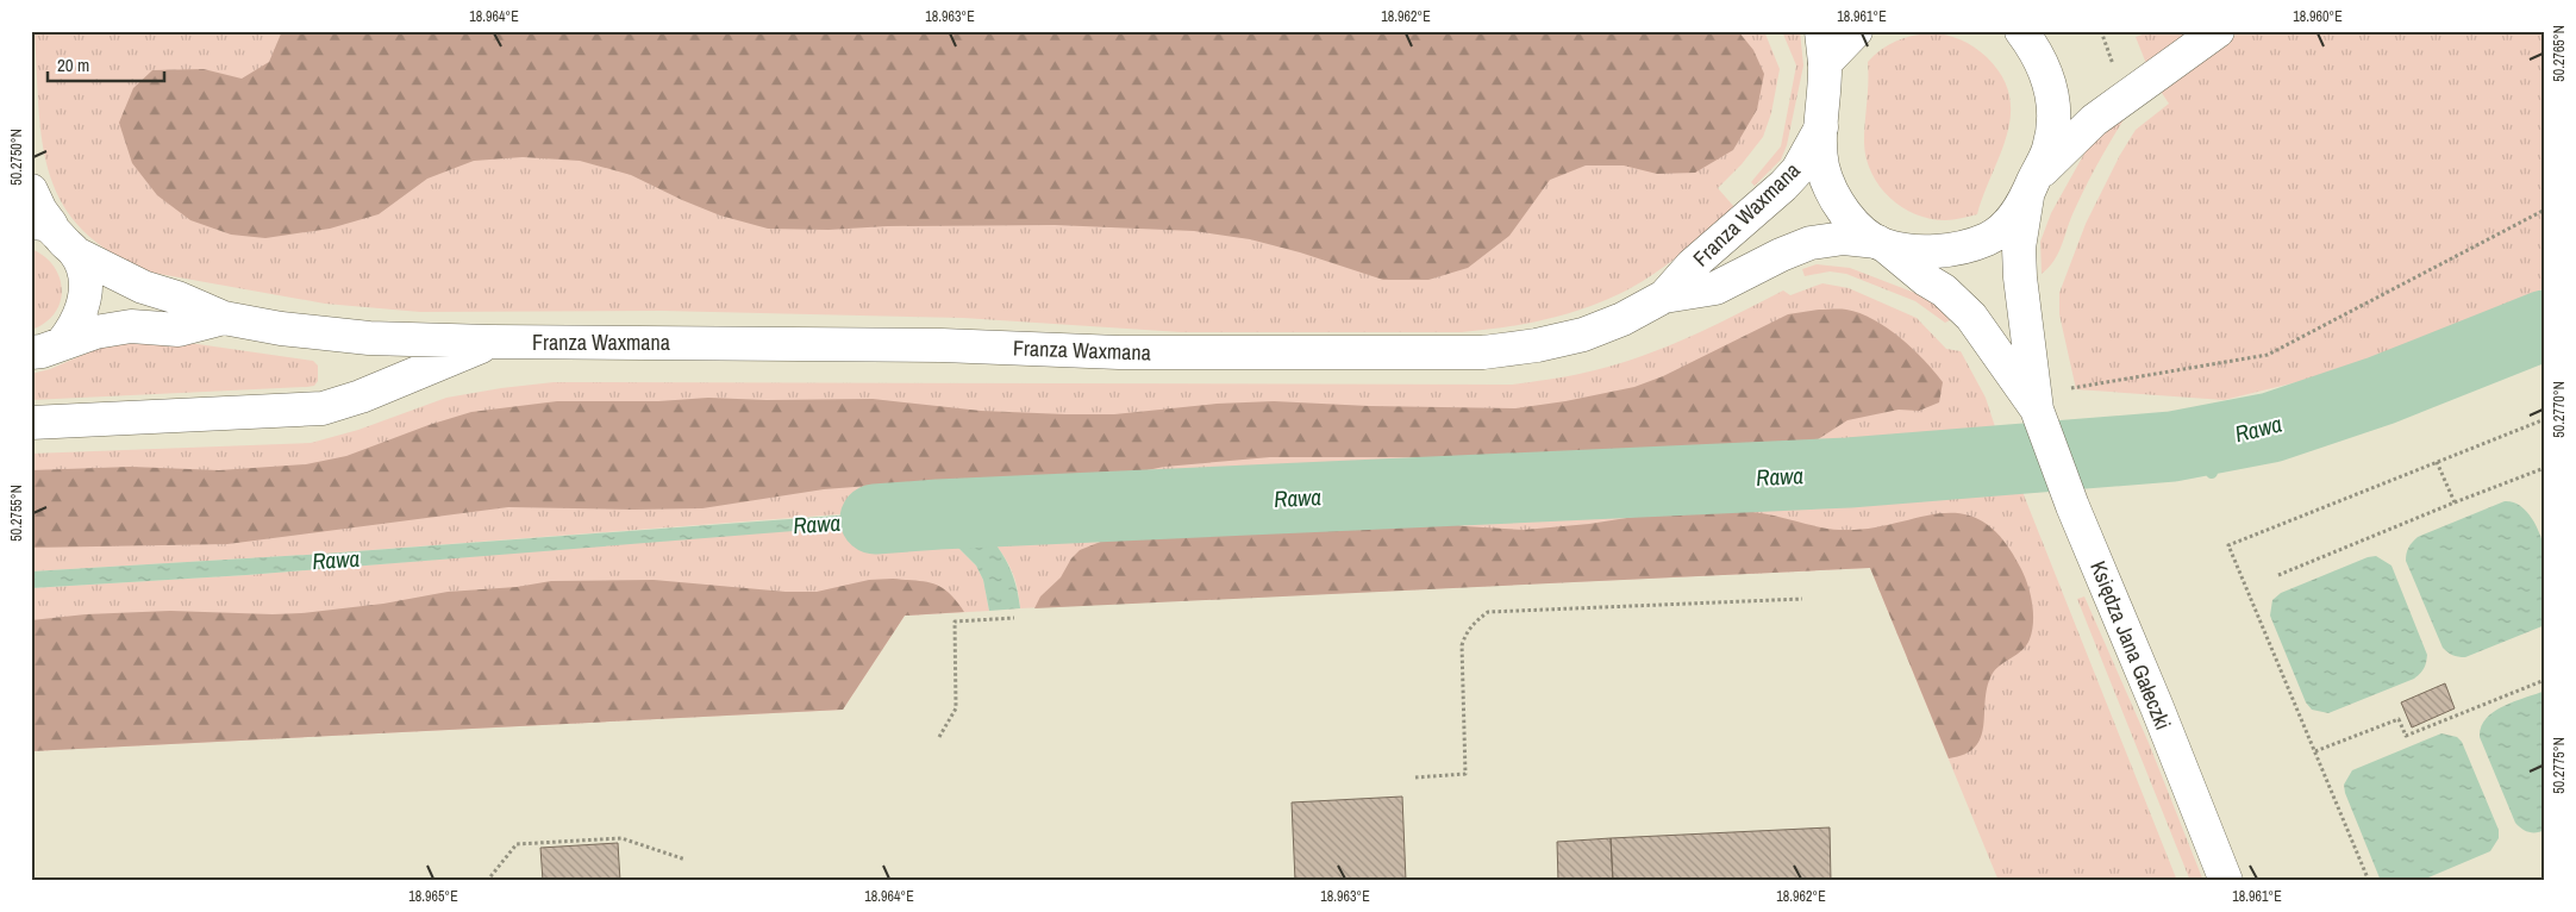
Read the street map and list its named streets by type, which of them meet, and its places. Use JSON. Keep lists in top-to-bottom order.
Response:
{
  "streets": {
    "street": ["Franza Waxmana", "Księdza Jana Gałeczki"]
  },
  "crossings": [
    ["Franza Waxmana", "Księdza Jana Gałeczki"]
  ],
  "water": ["Rawa"],
  "scale_bar": "20 m",
  "coordinates": [
    "18.964°E",
    "18.963°E",
    "18.962°E",
    "18.961°E",
    "18.960°E",
    "50.2765°N",
    "50.2750°N",
    "50.2770°N",
    "50.2755°N",
    "50.2775°N",
    "18.965°E"
  ]
}
